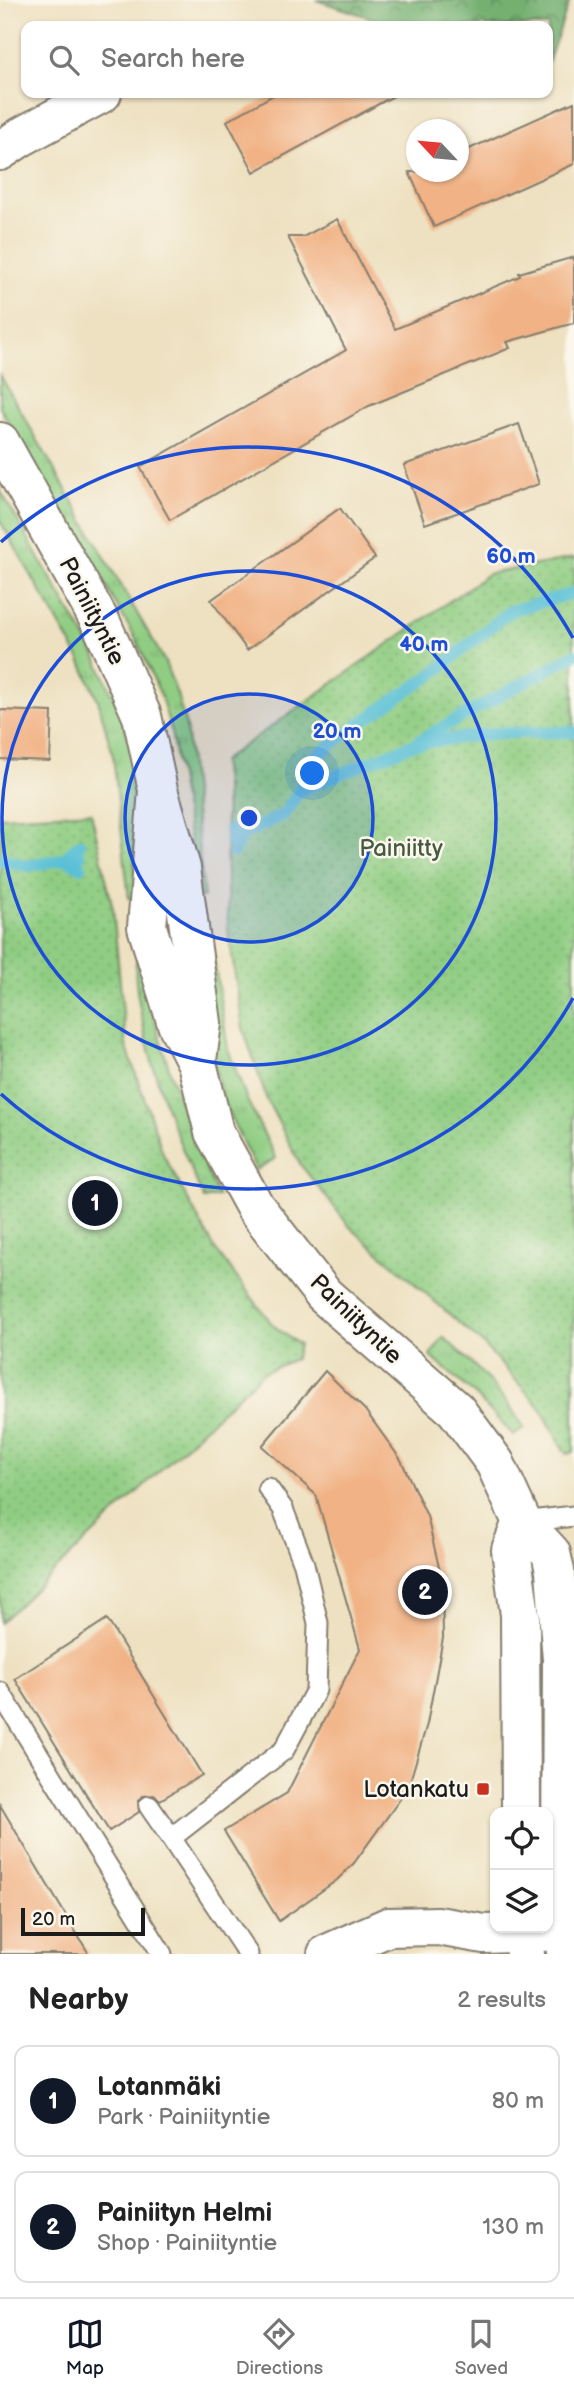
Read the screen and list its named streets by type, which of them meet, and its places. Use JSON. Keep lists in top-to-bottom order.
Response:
{
  "streets": {
    "street": ["Painiityntie"]
  },
  "parks": ["Painiitty"],
  "places": {
    "transit": ["Lotankatu"]
  },
  "scale_bar": "20 m",
  "north": "top left",
  "page": {
    "search": "Search here",
    "pins": ["1", "2"],
    "scale": "20 m",
    "heading": ["Nearby", "2 results"],
    "list": [
      {
        "mark": "1",
        "name": "Lotanmäki",
        "note": "Park · Painiityntie",
        "value": "80 m"
      },
      {
        "mark": "2",
        "name": "Painiityn Helmi",
        "note": "Shop · Painiityntie",
        "value": "130 m"
      }
    ],
    "nav": ["Map", "Directions", "Saved"]
  },
  "rings": ["60 m", "40 m", "20 m"]
}
